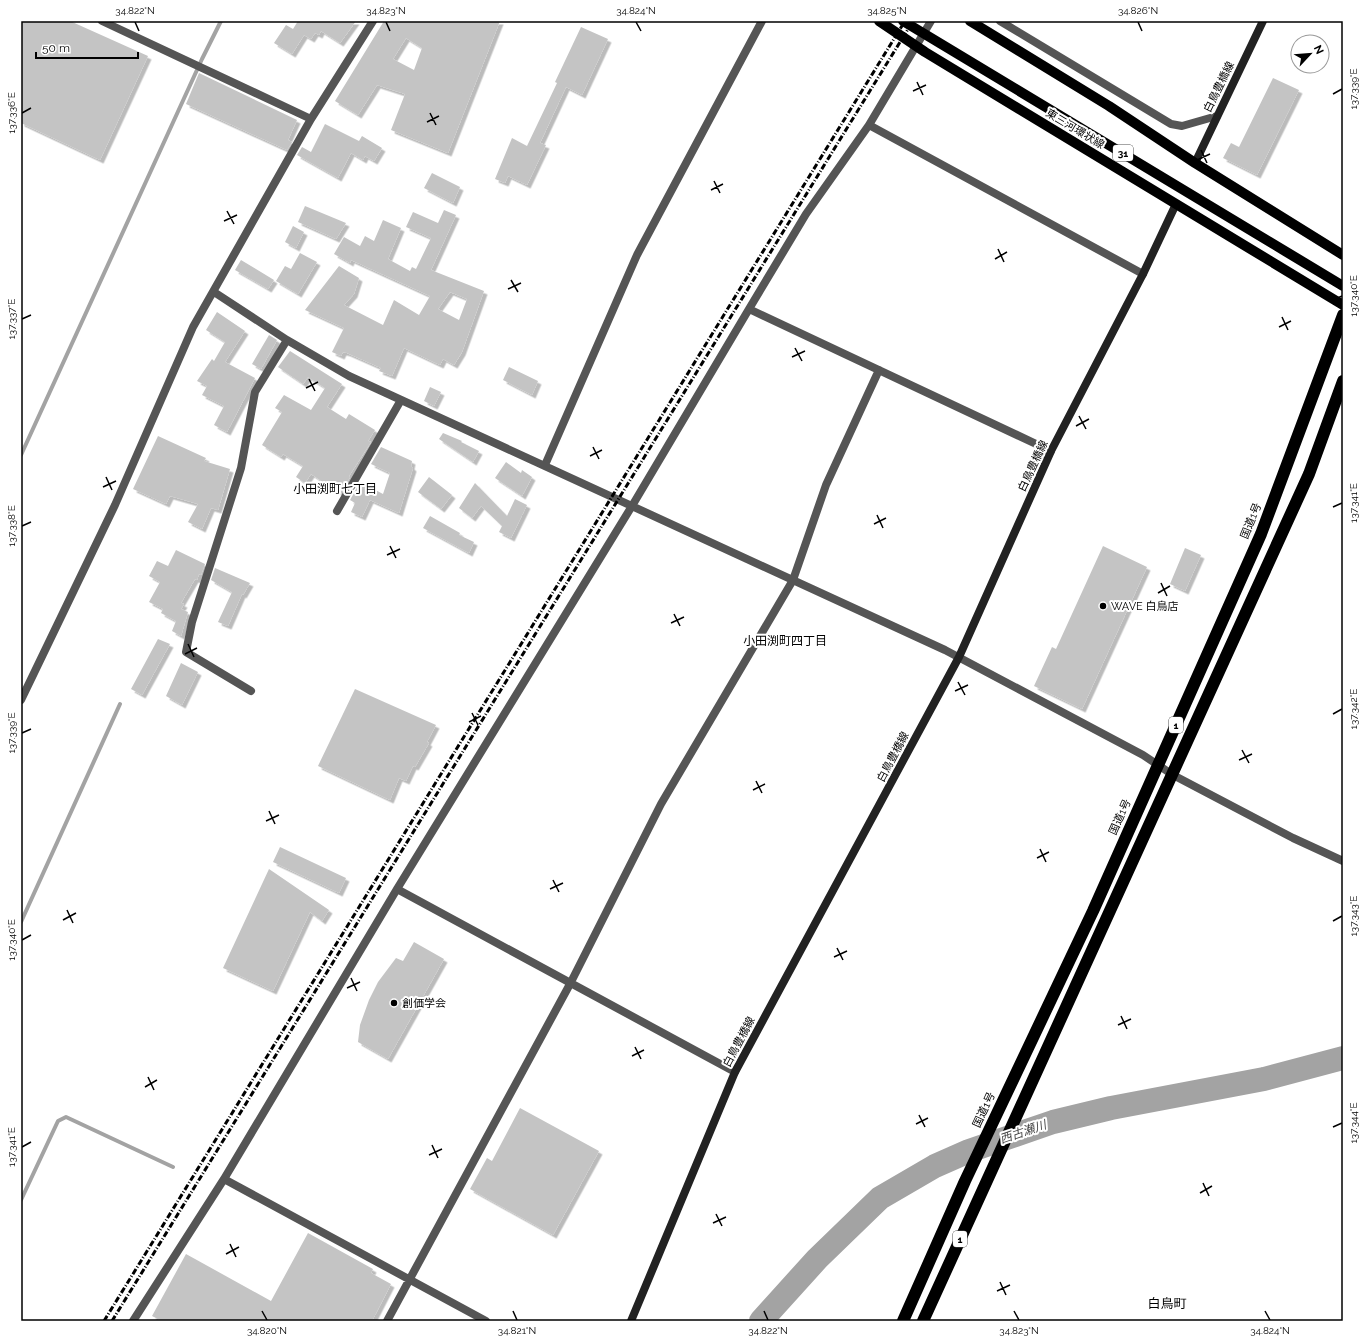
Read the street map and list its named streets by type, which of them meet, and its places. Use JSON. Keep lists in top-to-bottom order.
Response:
{
  "streets": {
    "highway": ["国道1号", "1"],
    "main road": ["白鳥豊橋線", "東三河環状線", "31"]
  },
  "crossings": [
    ["白鳥豊橋線", "東三河環状線"]
  ],
  "districts": ["小田渕町七丁目", "小田渕町四丁目", "白鳥町"],
  "water": ["西古瀬川"],
  "places": ["WAVE 白鳥店", "創価学会"],
  "scale_bar": "50 m",
  "north": "top right",
  "coordinates": [
    "34.822°N",
    "34.823°N",
    "34.824°N",
    "34.825°N",
    "34.826°N",
    "137.339°E",
    "137.336°E",
    "137.340°E",
    "137.337°E",
    "137.341°E",
    "137.338°E",
    "137.342°E",
    "137.343°E",
    "137.344°E",
    "34.820°N",
    "34.821°N"
  ]
}
